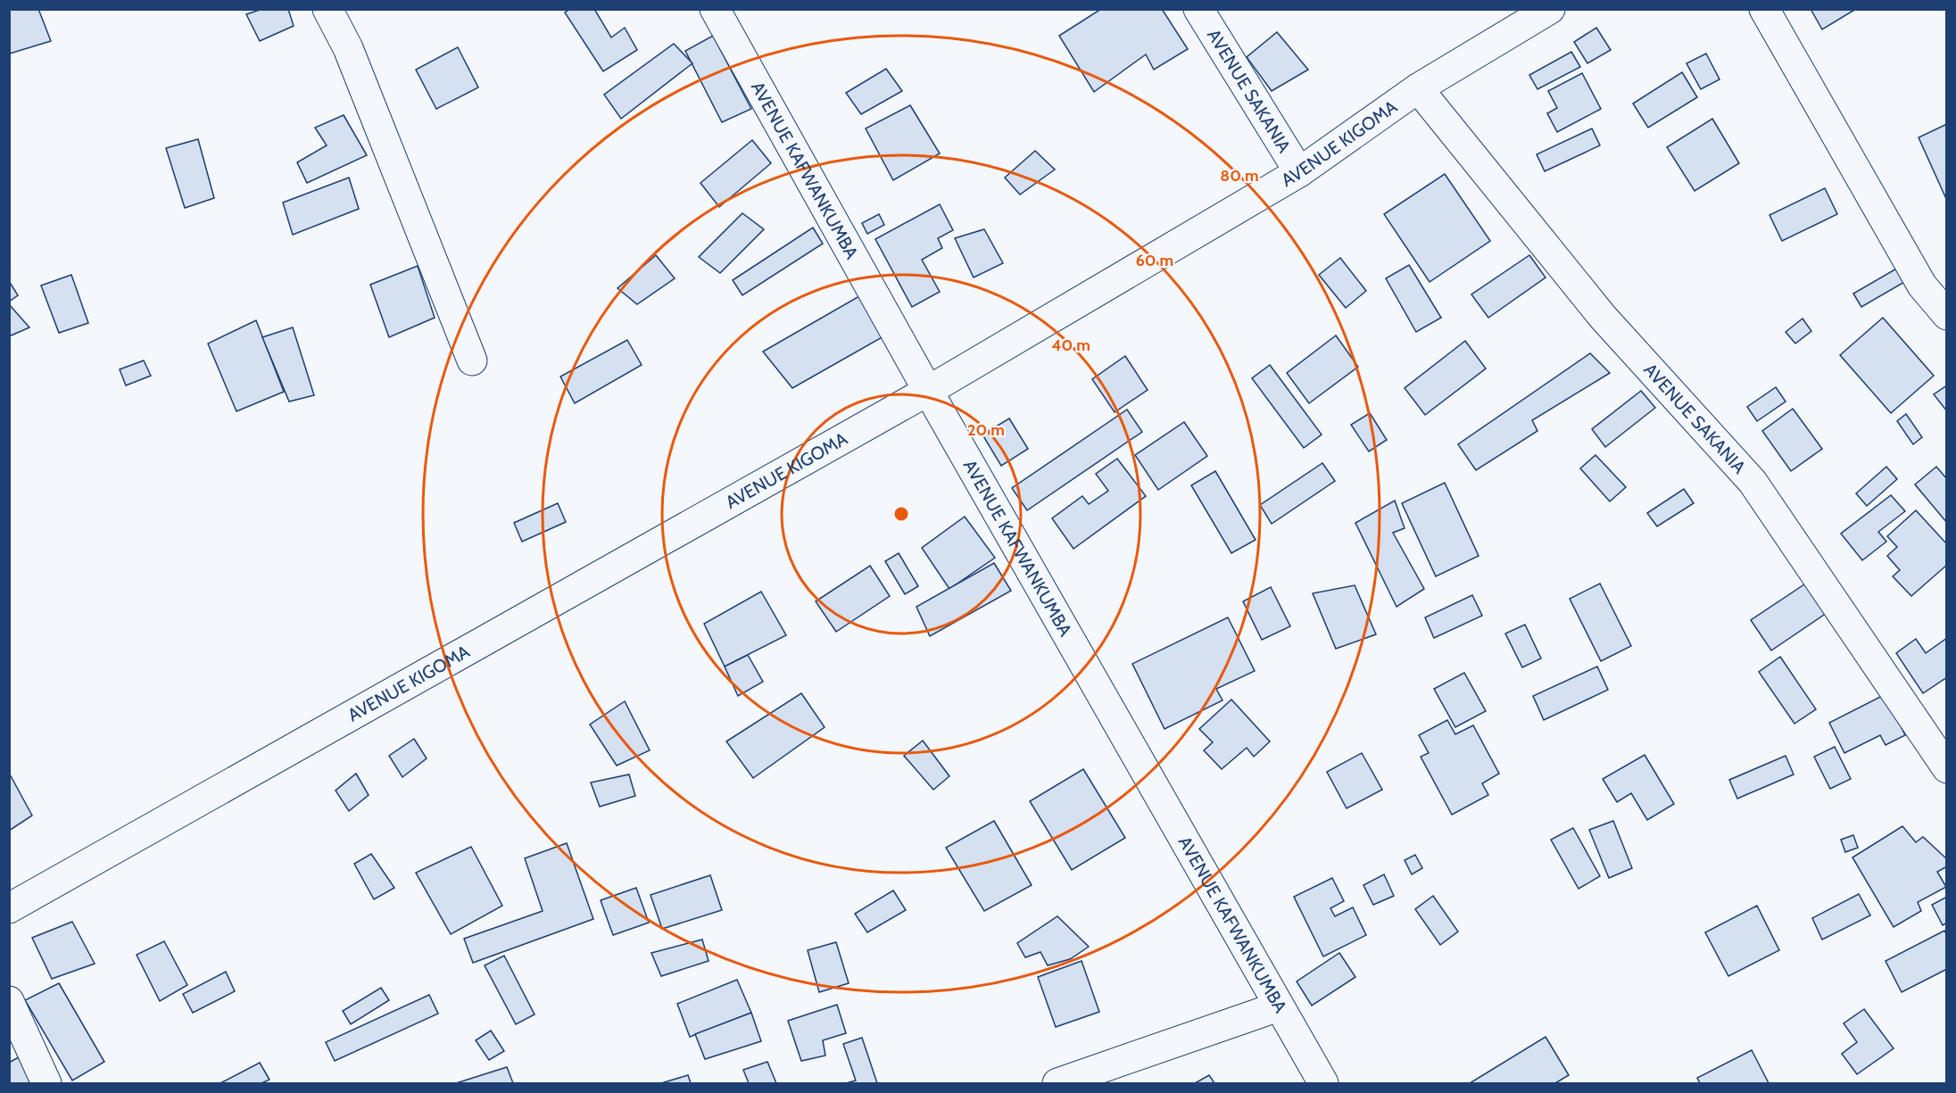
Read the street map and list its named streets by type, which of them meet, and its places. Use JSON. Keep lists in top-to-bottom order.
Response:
{
  "streets": {
    "street": ["AVENUE SAKANIA", "AVENUE KIGOMA", "AVENUE KAFWANKUMBA"]
  },
  "crossings": [
    ["AVENUE SAKANIA", "AVENUE KIGOMA"],
    ["AVENUE KIGOMA", "AVENUE KAFWANKUMBA"]
  ],
  "rings": [
    "80 m",
    "60 m",
    "40 m",
    "20 m"
  ]
}
